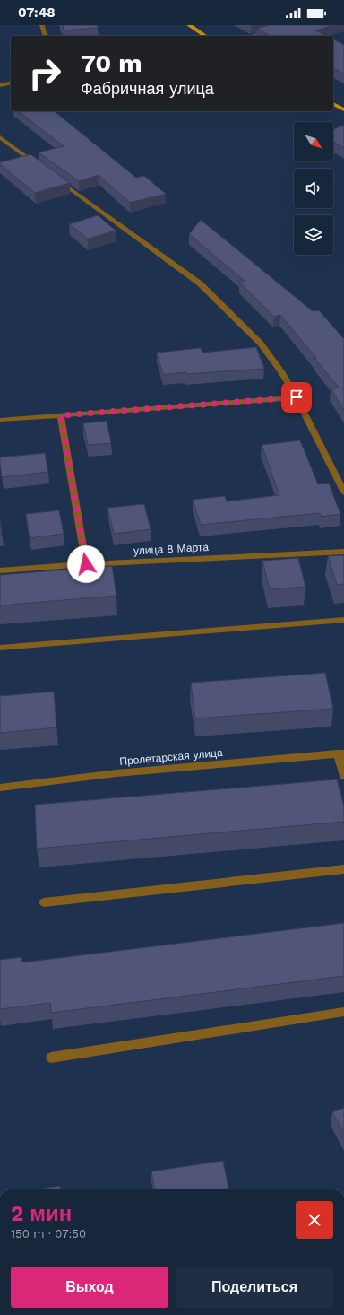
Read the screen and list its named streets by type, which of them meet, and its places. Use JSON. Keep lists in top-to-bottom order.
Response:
{
  "streets": {
    "street": ["улица 8 Марта", "Пролетарская улица"]
  },
  "north": "bottom right",
  "page": {
    "status": "07:48",
    "turn": ["70 m", "Фабричная улица"],
    "heading": ["2 мин", "150 m · 07:50"],
    "buttons": ["Выход", "Поделиться"]
  }
}
